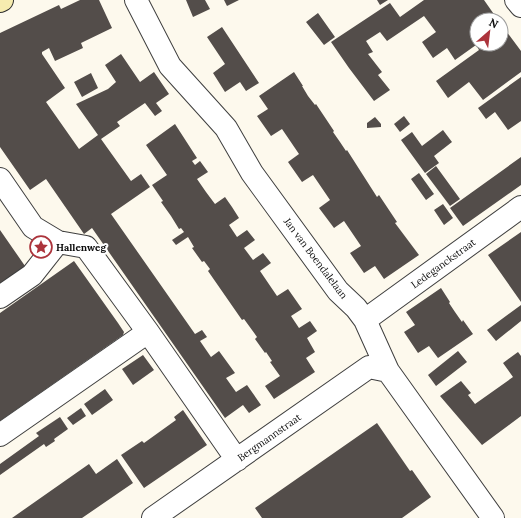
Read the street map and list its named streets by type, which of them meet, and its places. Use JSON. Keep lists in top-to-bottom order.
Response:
{
  "streets": {
    "street": ["Jan van Boendalelaan", "Ledeganckstraat", "Bergmannstraat"]
  },
  "crossings": [
    ["Jan van Boendalelaan", "Ledeganckstraat"],
    ["Jan van Boendalelaan", "Bergmannstraat"]
  ],
  "places": {
    "place": ["Hallenweg"]
  },
  "north": "top right"
}
